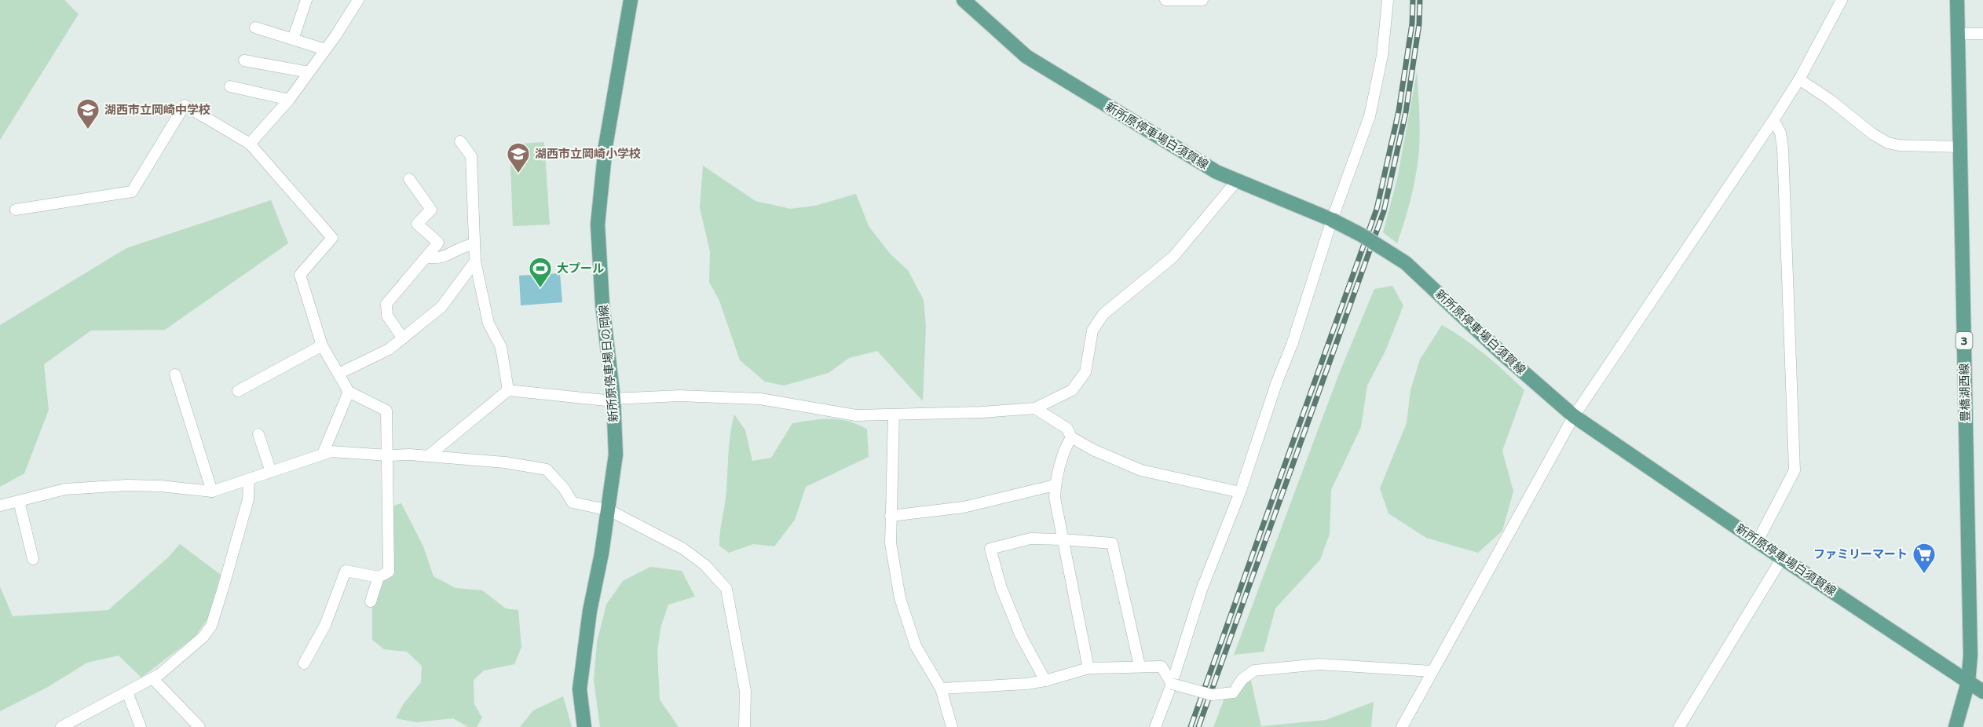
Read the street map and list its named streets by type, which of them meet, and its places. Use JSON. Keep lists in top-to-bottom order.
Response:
{
  "streets": {
    "main road": [
      "新所原停車場白須賀線",
      "3",
      "新所原停車場日の岡線",
      "豊橋湖西線"
    ]
  },
  "crossings": [
    ["新所原停車場白須賀線", "豊橋湖西線"]
  ],
  "places": {
    "school or university": ["湖西市立岡崎中学校", "湖西市立岡崎小学校"],
    "sports": ["大プール"],
    "supermarket": ["ファミリーマート"]
  }
}
